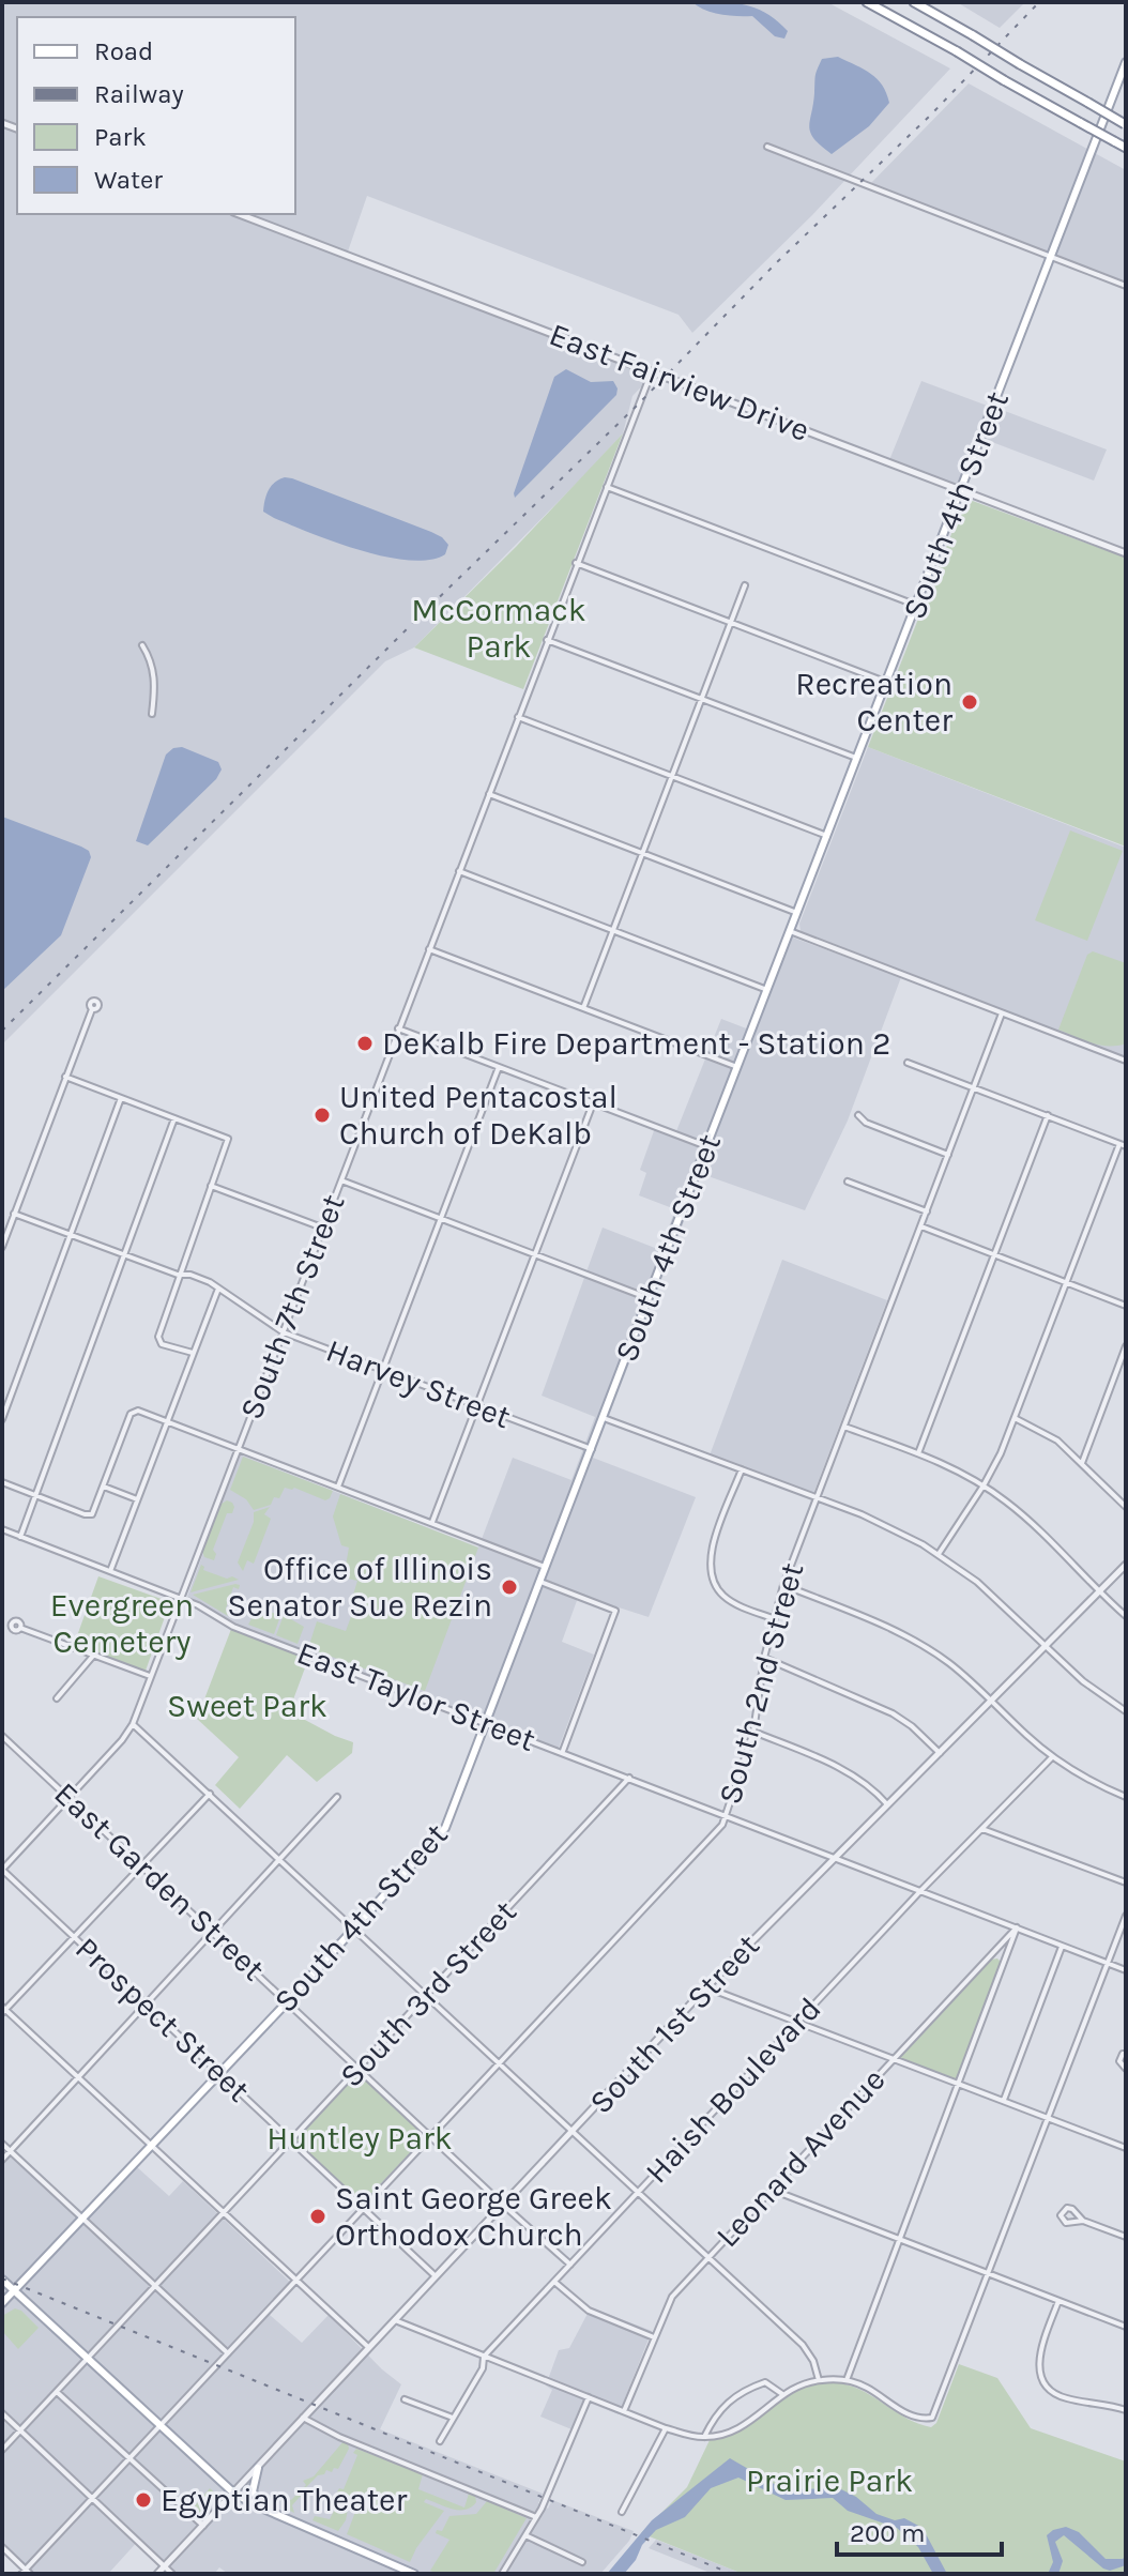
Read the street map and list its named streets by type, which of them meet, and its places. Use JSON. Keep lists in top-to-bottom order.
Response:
{
  "streets": {
    "main road": ["South 4th Street"],
    "street": [
      "East Fairview Drive",
      "South 7th Street",
      "Harvey Street",
      "South 2nd Street",
      "East Taylor Street",
      "East Garden Street",
      "South 3rd Street",
      "Prospect Street",
      "South 1st Street",
      "Haish Boulevard",
      "Leonard Avenue"
    ]
  },
  "crossings": [
    ["East Fairview Drive", "South 4th Street"],
    ["East Fairview Drive", "South 7th Street"],
    ["South 4th Street", "Harvey Street"],
    ["South 4th Street", "East Taylor Street"],
    ["South 4th Street", "East Garden Street"],
    ["South 4th Street", "Prospect Street"],
    ["South 7th Street", "Harvey Street"],
    ["South 7th Street", "East Taylor Street"],
    ["South 7th Street", "East Garden Street"],
    ["South 7th Street", "Prospect Street"],
    ["South 2nd Street", "East Taylor Street"],
    ["South 2nd Street", "East Garden Street"],
    ["South 2nd Street", "Prospect Street"],
    ["East Taylor Street", "South 3rd Street"],
    ["East Taylor Street", "South 1st Street"],
    ["East Taylor Street", "Haish Boulevard"],
    ["East Taylor Street", "Leonard Avenue"],
    ["East Garden Street", "South 3rd Street"],
    ["East Garden Street", "South 1st Street"],
    ["East Garden Street", "Haish Boulevard"],
    ["South 3rd Street", "Prospect Street"],
    ["Prospect Street", "South 1st Street"]
  ],
  "parks": [
    "McCormack Park",
    "Evergreen Cemetery",
    "Sweet Park",
    "Huntley Park",
    "Prairie Park"
  ],
  "places": [
    "Recreation Center",
    "DeKalb Fire Department - Station 2",
    "United Pentacostal Church of DeKalb",
    "Office of Illinois Senator Sue Rezin",
    "Saint George Greek Orthodox Church",
    "Egyptian Theater"
  ],
  "legend": [
    "Road",
    "Railway",
    "Park",
    "Water"
  ],
  "scale_bar": "200 m"
}
